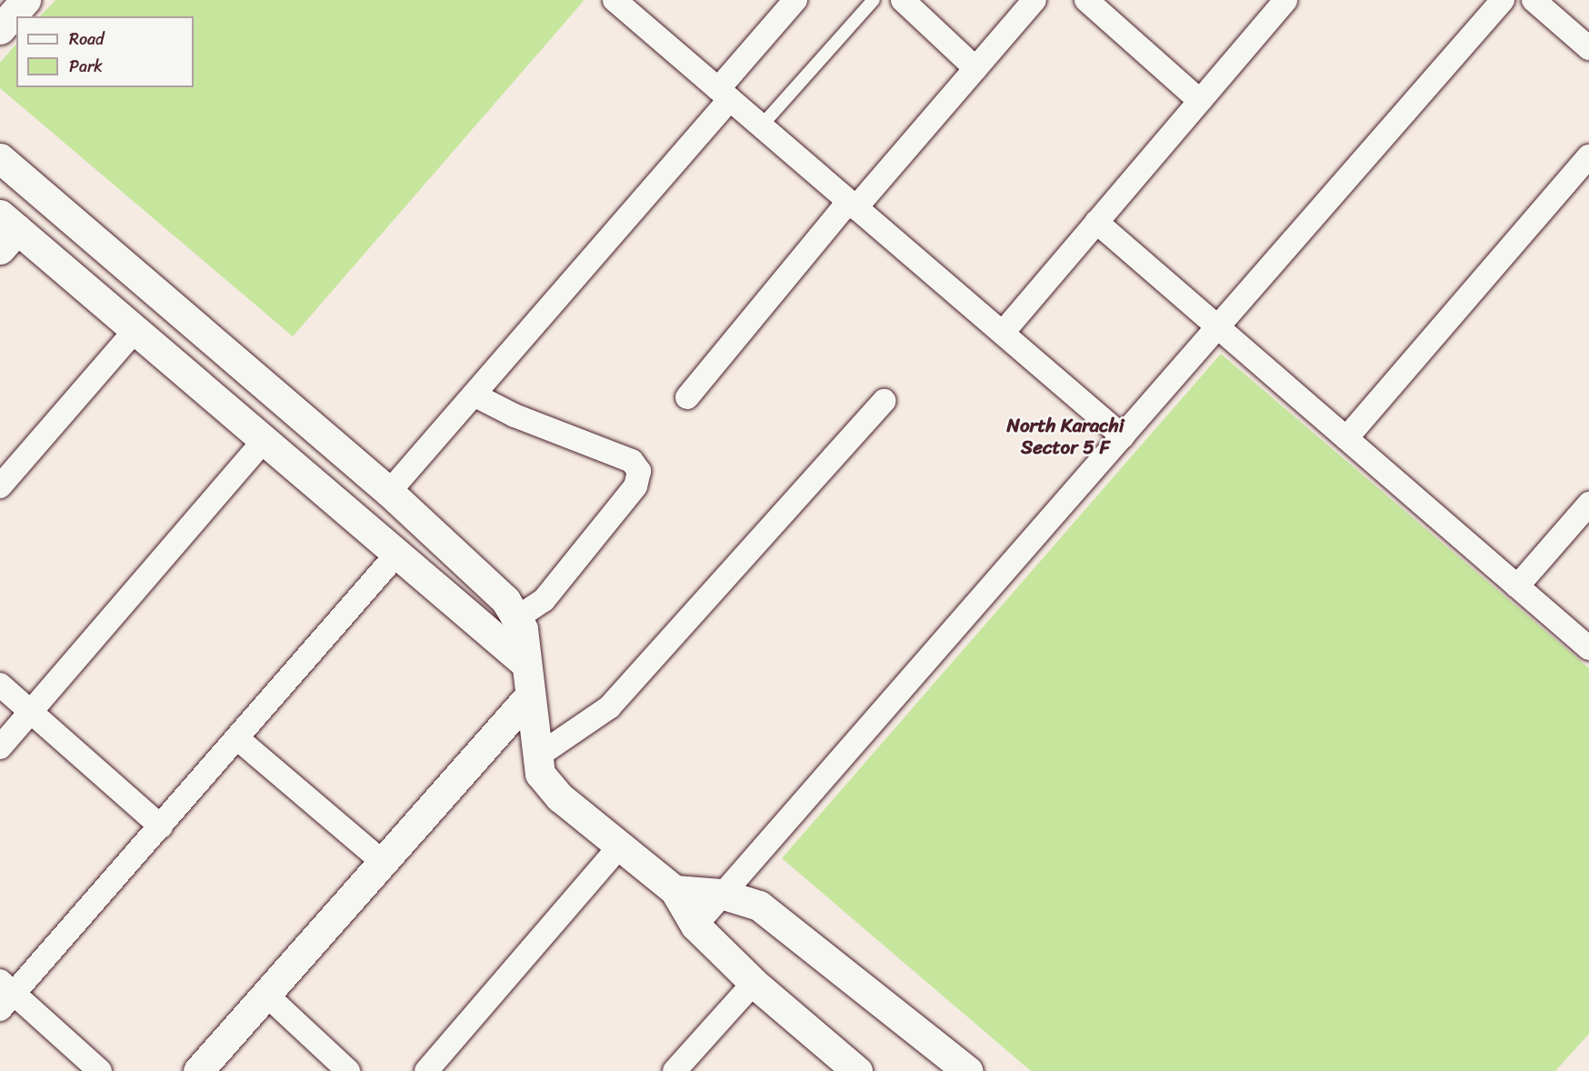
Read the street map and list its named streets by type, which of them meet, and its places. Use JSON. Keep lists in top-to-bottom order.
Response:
{
  "districts": ["North Karachi Sector 5 F"],
  "legend": ["Road", "Park"]
}
